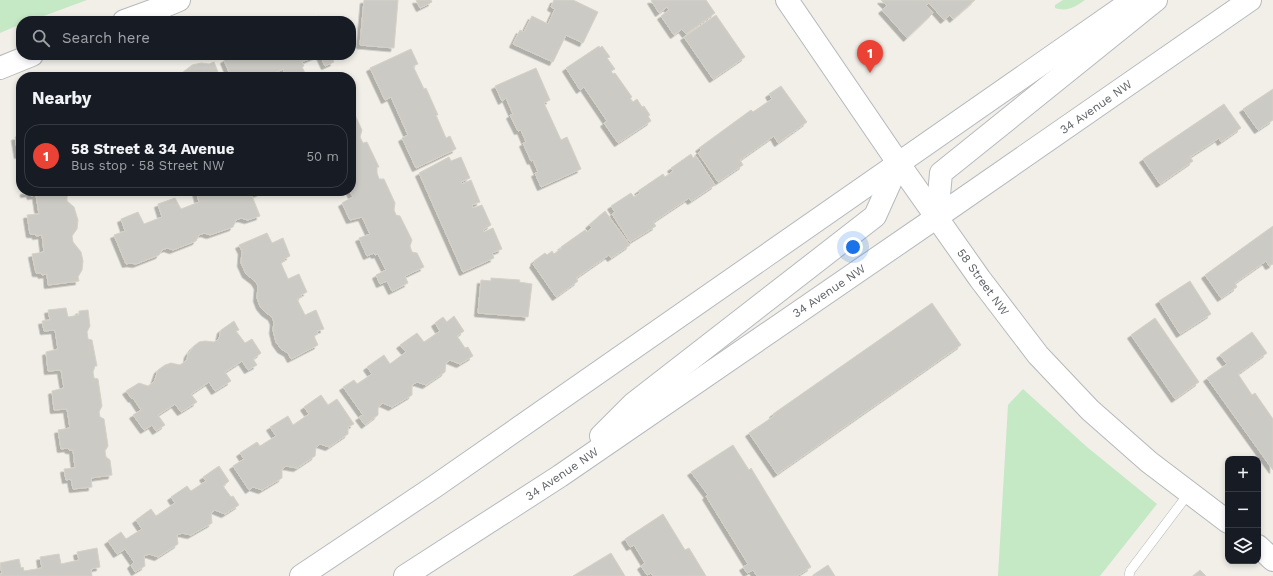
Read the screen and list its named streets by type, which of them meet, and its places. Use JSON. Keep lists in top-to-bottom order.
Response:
{
  "streets": {
    "main road": ["34 Avenue NW", "58 Street NW"]
  },
  "crossings": [
    ["34 Avenue NW", "58 Street NW"]
  ],
  "page": {
    "search": "Search here",
    "pins": "1",
    "heading": "Nearby",
    "list": [
      {
        "mark": "1",
        "name": "58 Street & 34 Avenue",
        "note": "Bus stop · 58 Street NW",
        "value": "50 m"
      }
    ],
    "map_buttons": ["+", "−"]
  }
}
